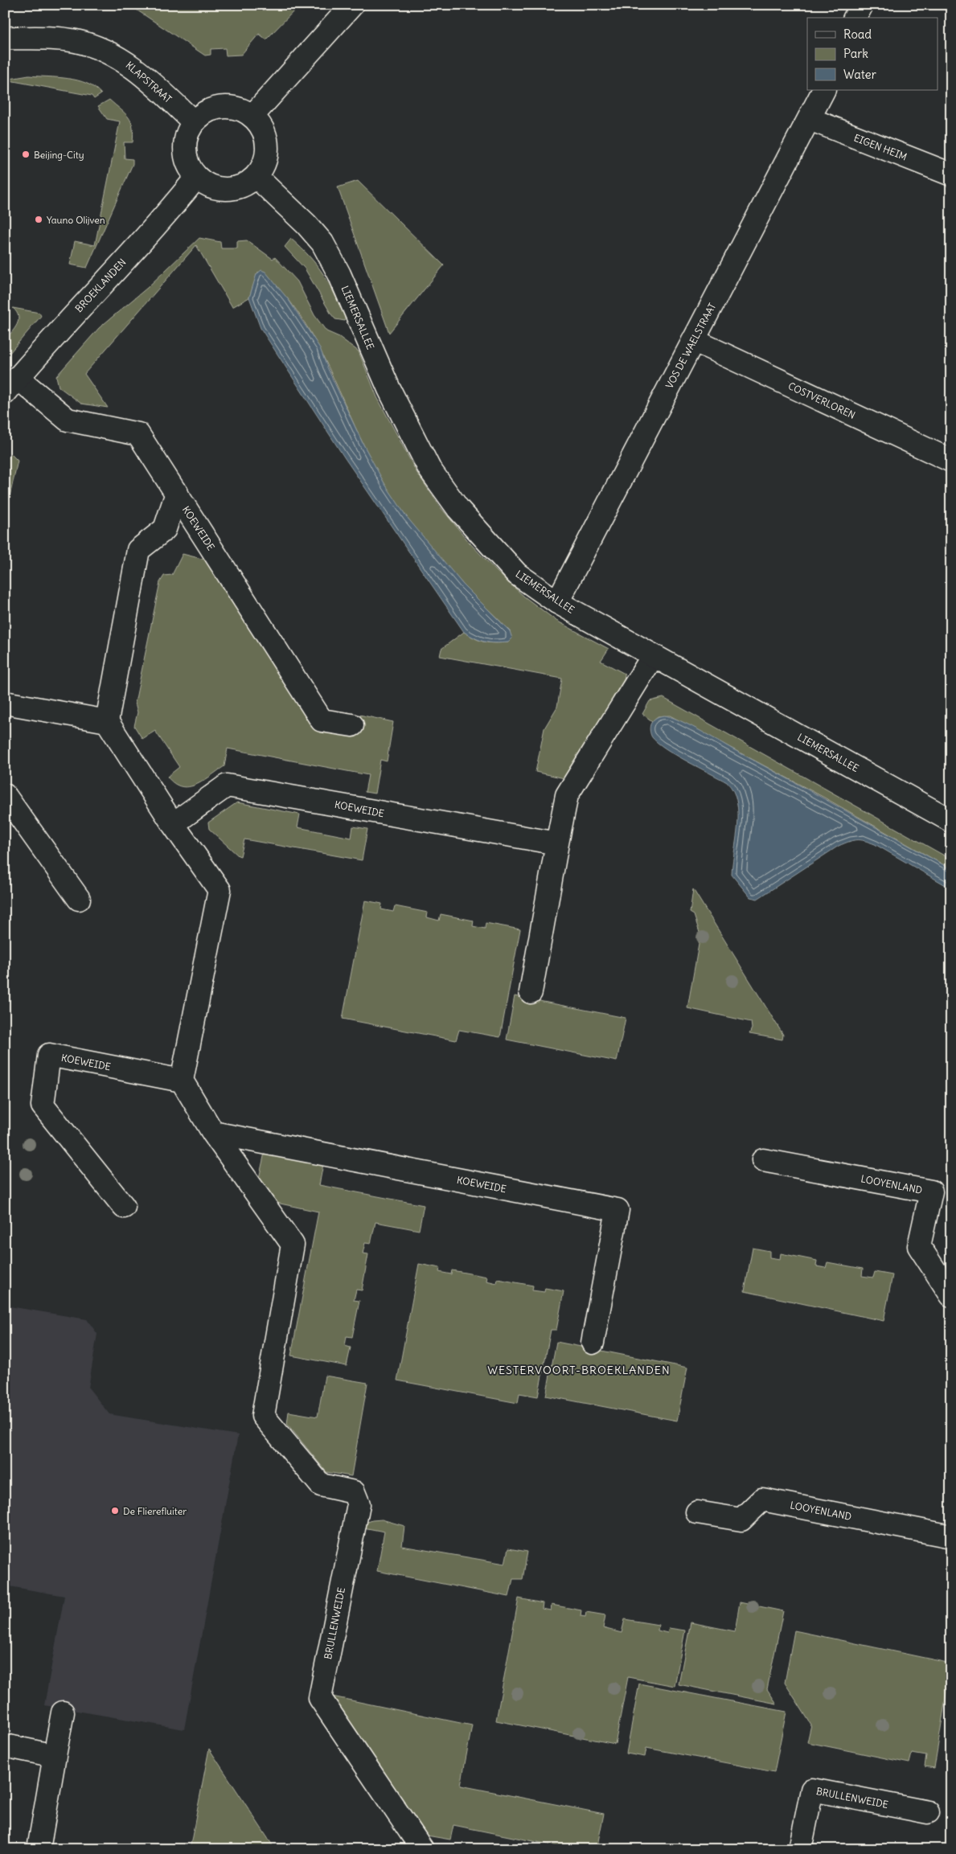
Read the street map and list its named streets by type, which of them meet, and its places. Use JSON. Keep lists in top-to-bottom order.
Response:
{
  "streets": {
    "street": [
      "KLAPSTRAAT",
      "EIGEN HEIM",
      "BROEKLANDEN",
      "LIEMERSALLEE",
      "VOS DE WAELSTRAAT",
      "COSTVERLOREN",
      "KOEWEIDE",
      "LOOYENLAND",
      "BRULLENWEIDE"
    ]
  },
  "crossings": [
    ["KLAPSTRAAT", "BROEKLANDEN"],
    ["KLAPSTRAAT", "LIEMERSALLEE"],
    ["EIGEN HEIM", "VOS DE WAELSTRAAT"],
    ["BROEKLANDEN", "LIEMERSALLEE"],
    ["BROEKLANDEN", "KOEWEIDE"],
    ["LIEMERSALLEE", "VOS DE WAELSTRAAT"],
    ["VOS DE WAELSTRAAT", "COSTVERLOREN"],
    ["KOEWEIDE", "BRULLENWEIDE"]
  ],
  "districts": ["WESTERVOORT-BROEKLANDEN"],
  "places": ["Beijing-City", "Yauno Olijven", "De Flierefluiter"],
  "legend": ["Road", "Park", "Water"]
}
